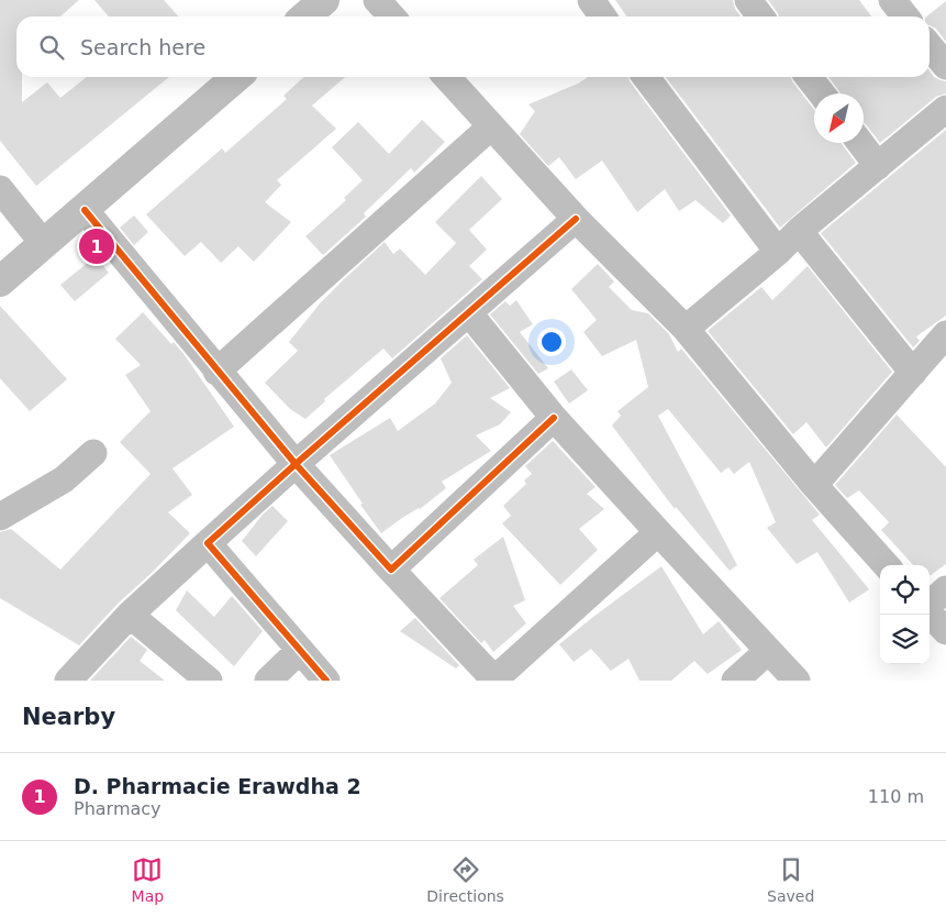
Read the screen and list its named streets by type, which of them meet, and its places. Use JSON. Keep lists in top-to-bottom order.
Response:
{
  "north": "bottom left",
  "page": {
    "search": "Search here",
    "pins": "1",
    "heading": "Nearby",
    "list": [
      {
        "mark": "1",
        "name": "D. Pharmacie Erawdha 2",
        "note": "Pharmacy",
        "value": "110 m"
      }
    ],
    "nav": ["Map", "Directions", "Saved"]
  }
}
